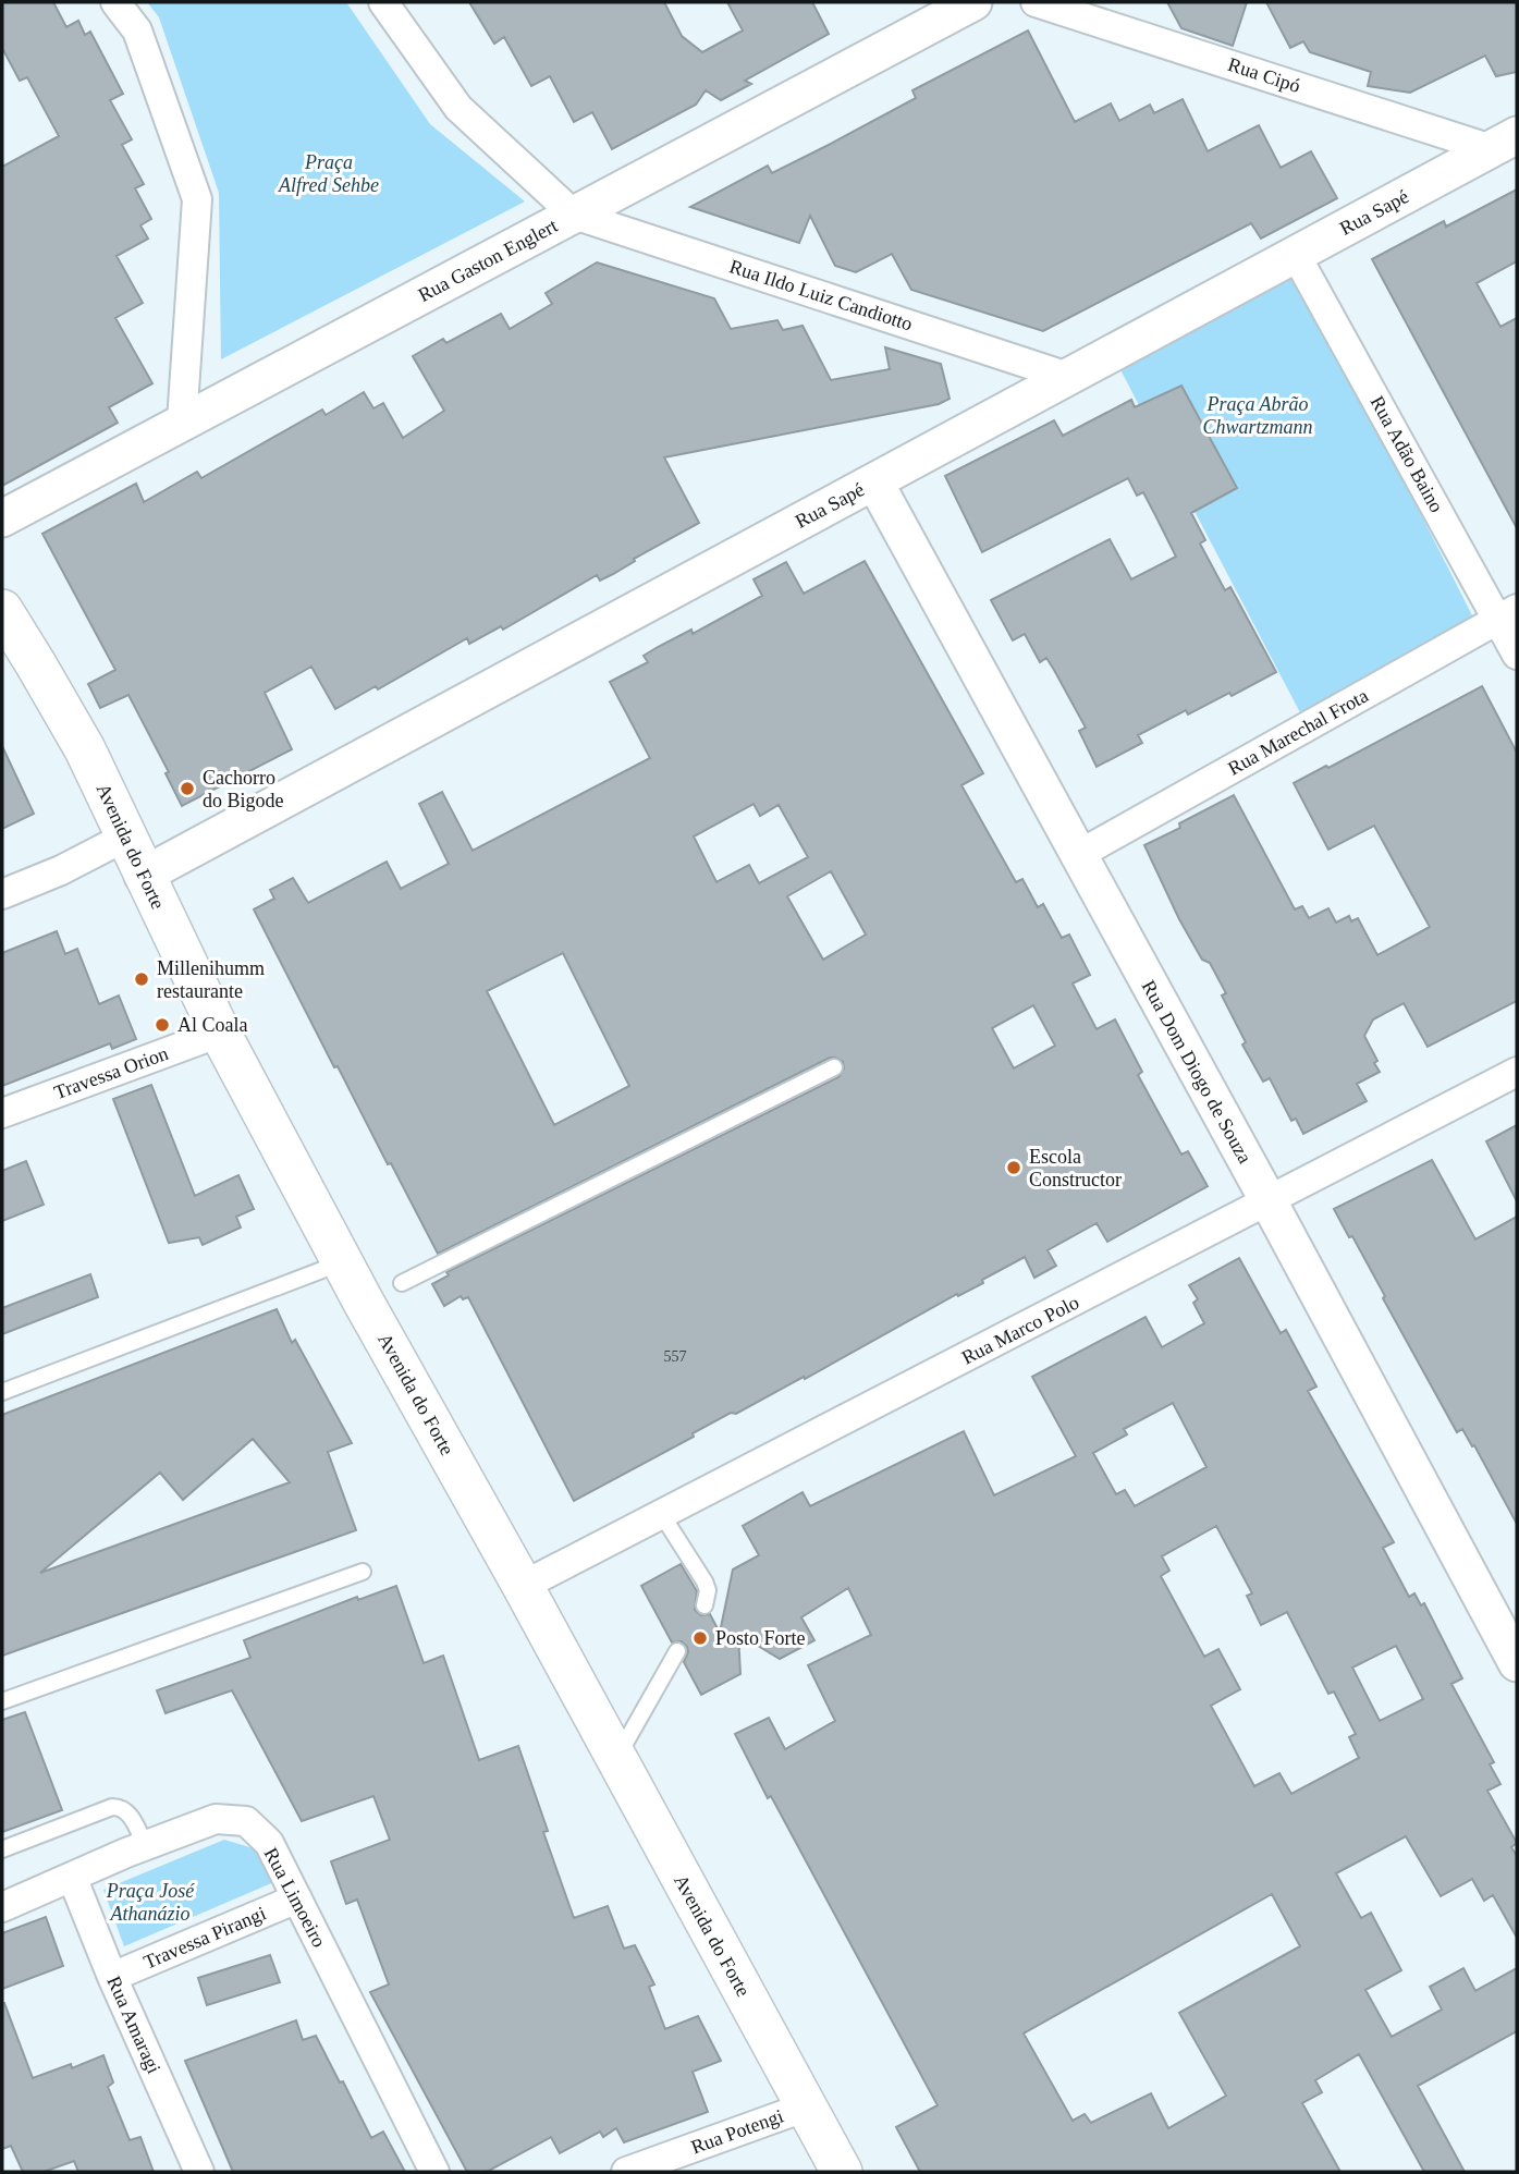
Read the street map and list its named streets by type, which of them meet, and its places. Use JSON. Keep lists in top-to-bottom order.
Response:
{
  "streets": {
    "main road": ["Avenida do Forte"],
    "street": [
      "Rua Cipó",
      "Rua Sapé",
      "Rua Gaston Englert",
      "Rua Ildo Luiz Candiotto",
      "Rua Adão Baino",
      "Rua Marechal Frota",
      "Rua Dom Diogo de Souza",
      "Travessa Orion",
      "Rua Marco Polo",
      "Rua Limoeiro",
      "Travessa Pirangi",
      "Rua Amaragi",
      "Rua Potengi"
    ]
  },
  "crossings": [
    ["Rua Cipó", "Rua Sapé"],
    ["Rua Sapé", "Rua Ildo Luiz Candiotto"],
    ["Rua Sapé", "Rua Adão Baino"],
    ["Rua Sapé", "Avenida do Forte"],
    ["Rua Sapé", "Rua Dom Diogo de Souza"],
    ["Rua Gaston Englert", "Rua Ildo Luiz Candiotto"],
    ["Rua Adão Baino", "Rua Marechal Frota"],
    ["Rua Marechal Frota", "Rua Dom Diogo de Souza"],
    ["Avenida do Forte", "Travessa Orion"],
    ["Avenida do Forte", "Rua Marco Polo"],
    ["Avenida do Forte", "Rua Potengi"],
    ["Rua Dom Diogo de Souza", "Rua Marco Polo"],
    ["Rua Limoeiro", "Travessa Pirangi"],
    ["Rua Limoeiro", "Rua Amaragi"],
    ["Travessa Pirangi", "Rua Amaragi"]
  ],
  "parks": ["Praça Alfred Sehbe", "Praça Abrão Chwartzmann", "Praça José Athanázio"],
  "places": [
    "Cachorro do Bigode",
    "Millenihumm restaurante",
    "Al Coala",
    "Escola Constructor",
    "Posto Forte"
  ],
  "house_numbers": ["557"]
}
